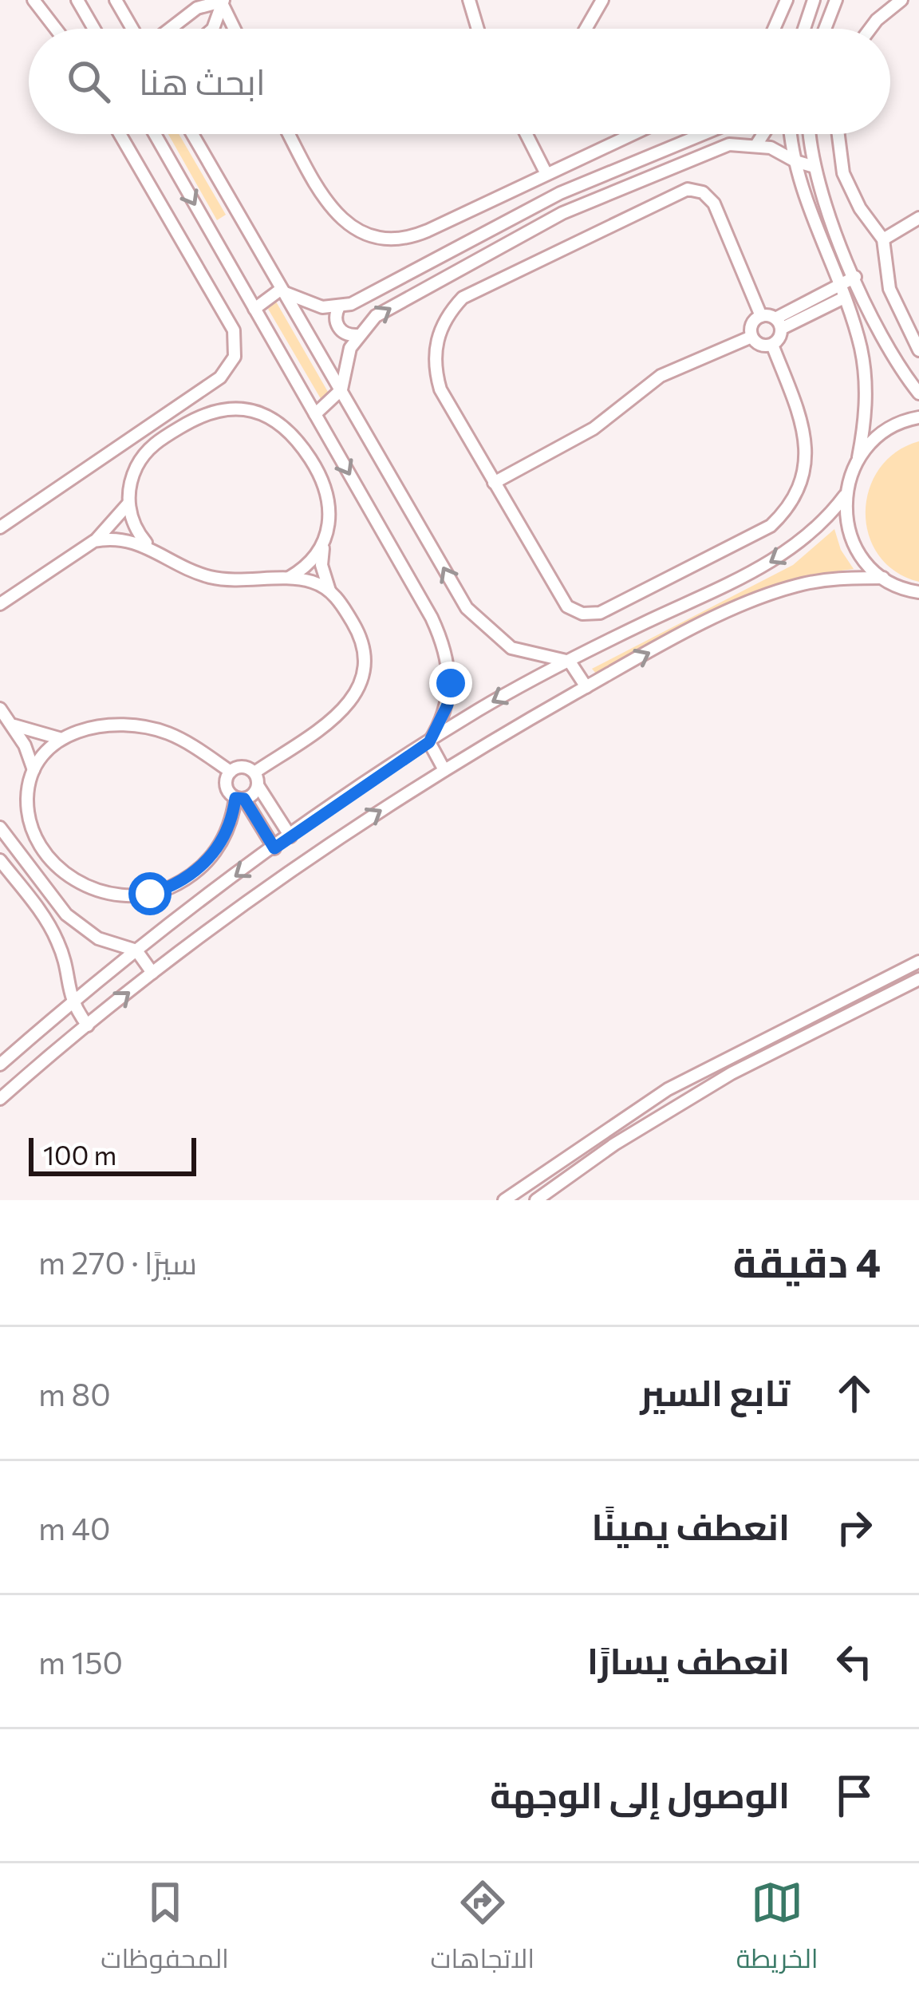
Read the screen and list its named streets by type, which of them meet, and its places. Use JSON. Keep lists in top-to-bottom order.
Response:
{
  "scale_bar": "100 m",
  "page": {
    "search": "ابحث هنا",
    "scale": "100 m",
    "heading": ["4 دقيقة", "سيرًا · 270 m"],
    "list": [
      ["تابع السير", "80 m"],
      ["انعطف يمينًا", "40 m"],
      ["انعطف يسارًا", "150 m"],
      "الوصول إلى الوجهة"
    ],
    "nav": ["الخريطة", "الاتجاهات", "المحفوظات"]
  }
}
